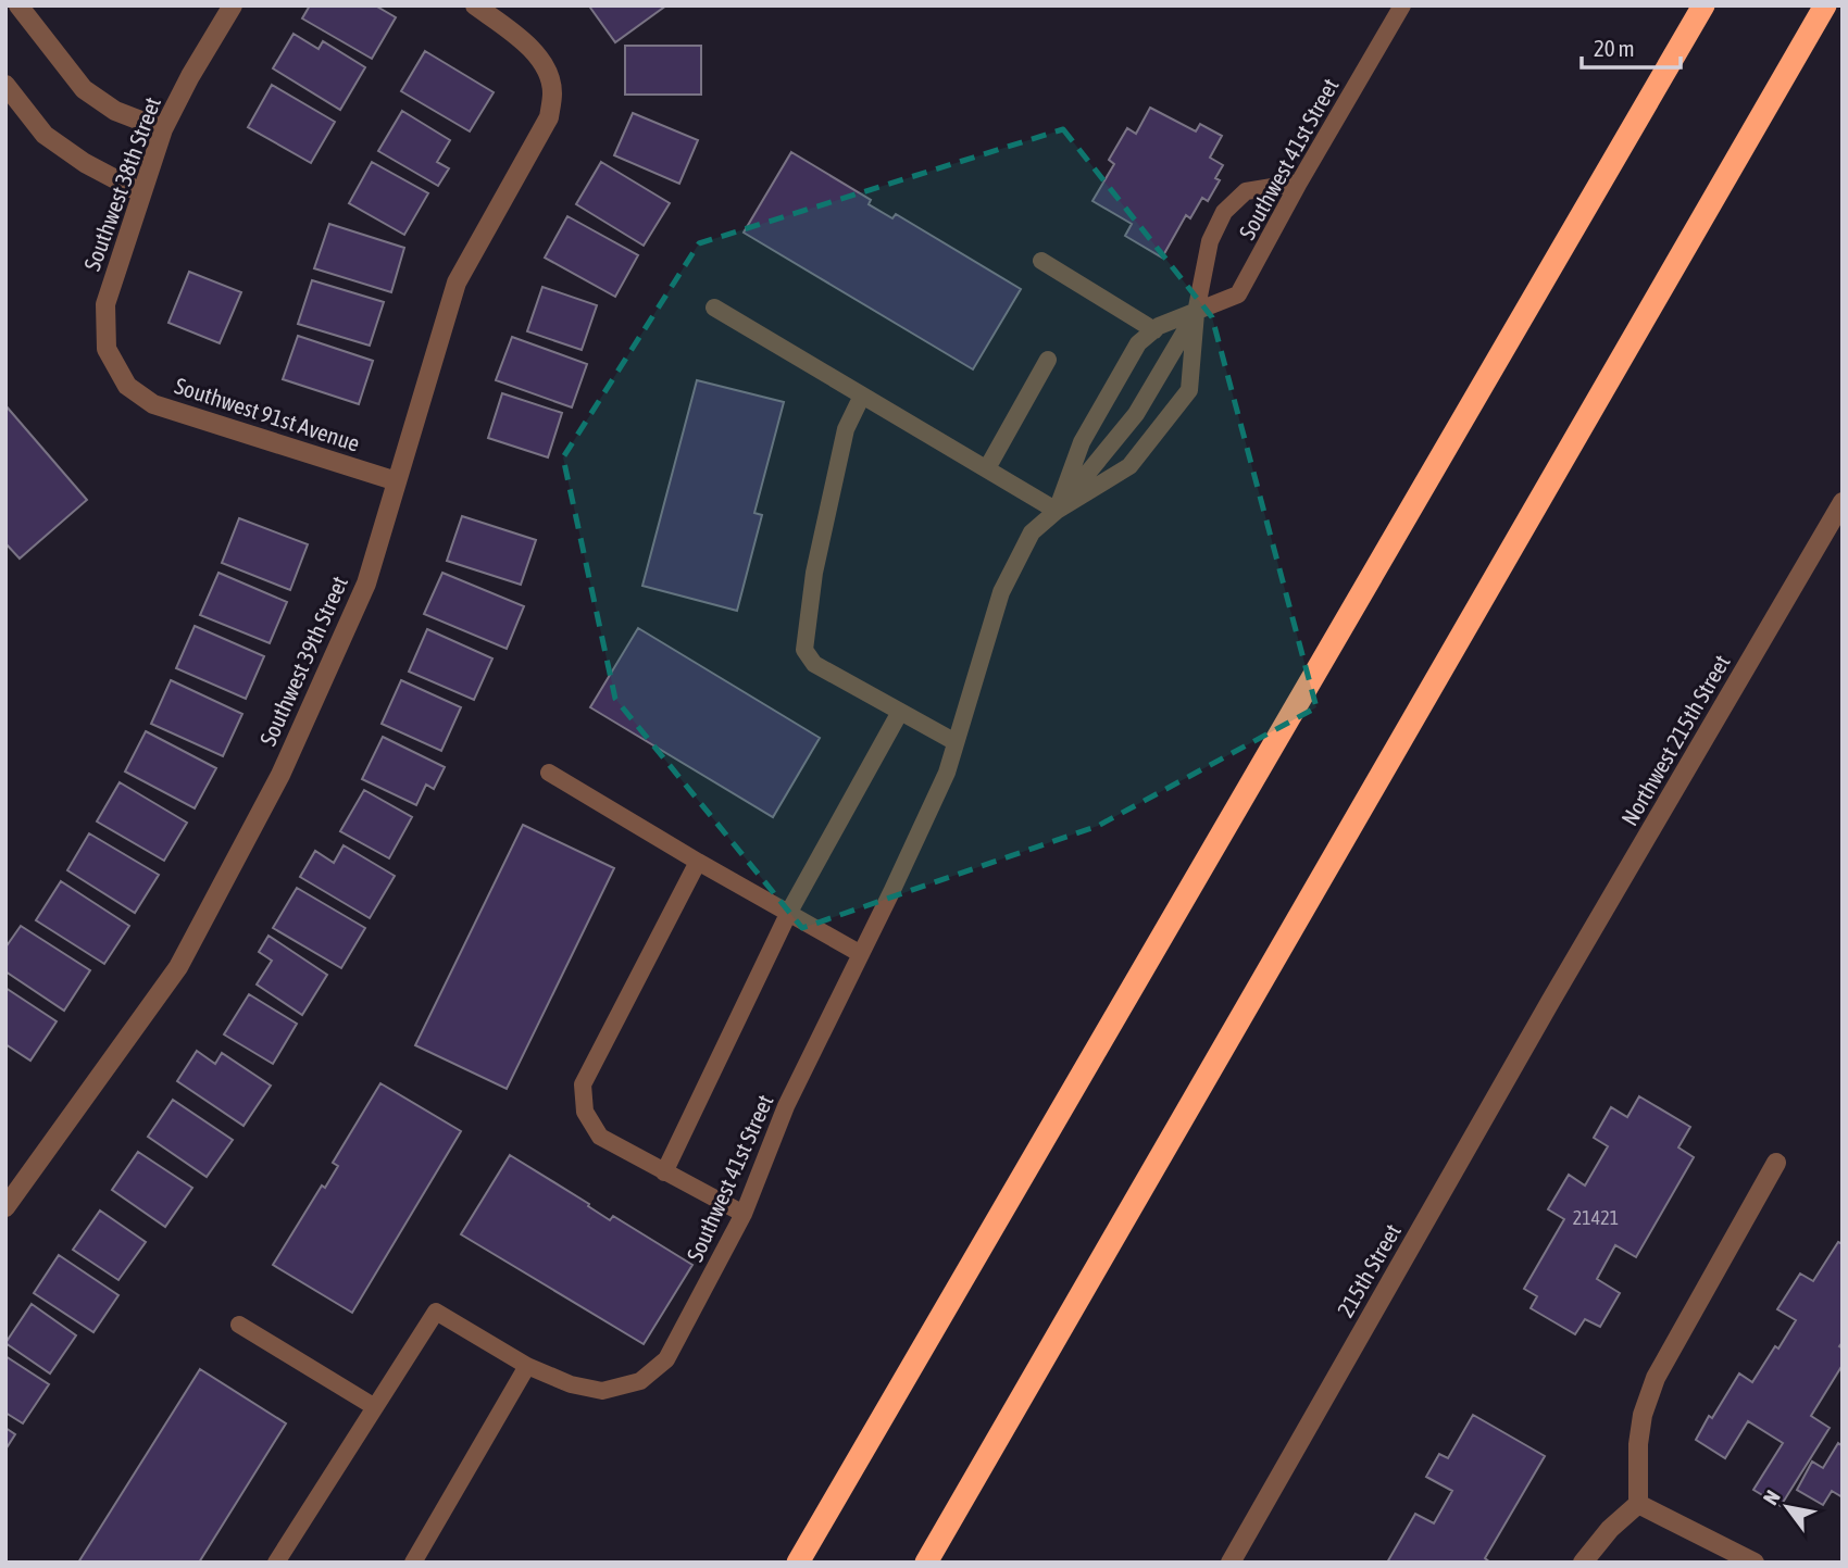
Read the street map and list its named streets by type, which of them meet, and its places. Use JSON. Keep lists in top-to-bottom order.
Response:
{
  "streets": {
    "street": [
      "Southwest 38th Street",
      "Southwest 91st Avenue",
      "Southwest 39th Street",
      "Northwest 215th Street",
      "215th Street"
    ],
    "lane": ["Southwest 41st Street"]
  },
  "crossings": [
    ["Southwest 38th Street", "Southwest 91st Avenue"],
    ["Southwest 91st Avenue", "Southwest 39th Street"],
    ["Northwest 215th Street", "215th Street"]
  ],
  "house_numbers": ["21421"],
  "scale_bar": "20 m",
  "north": "top left"
}
